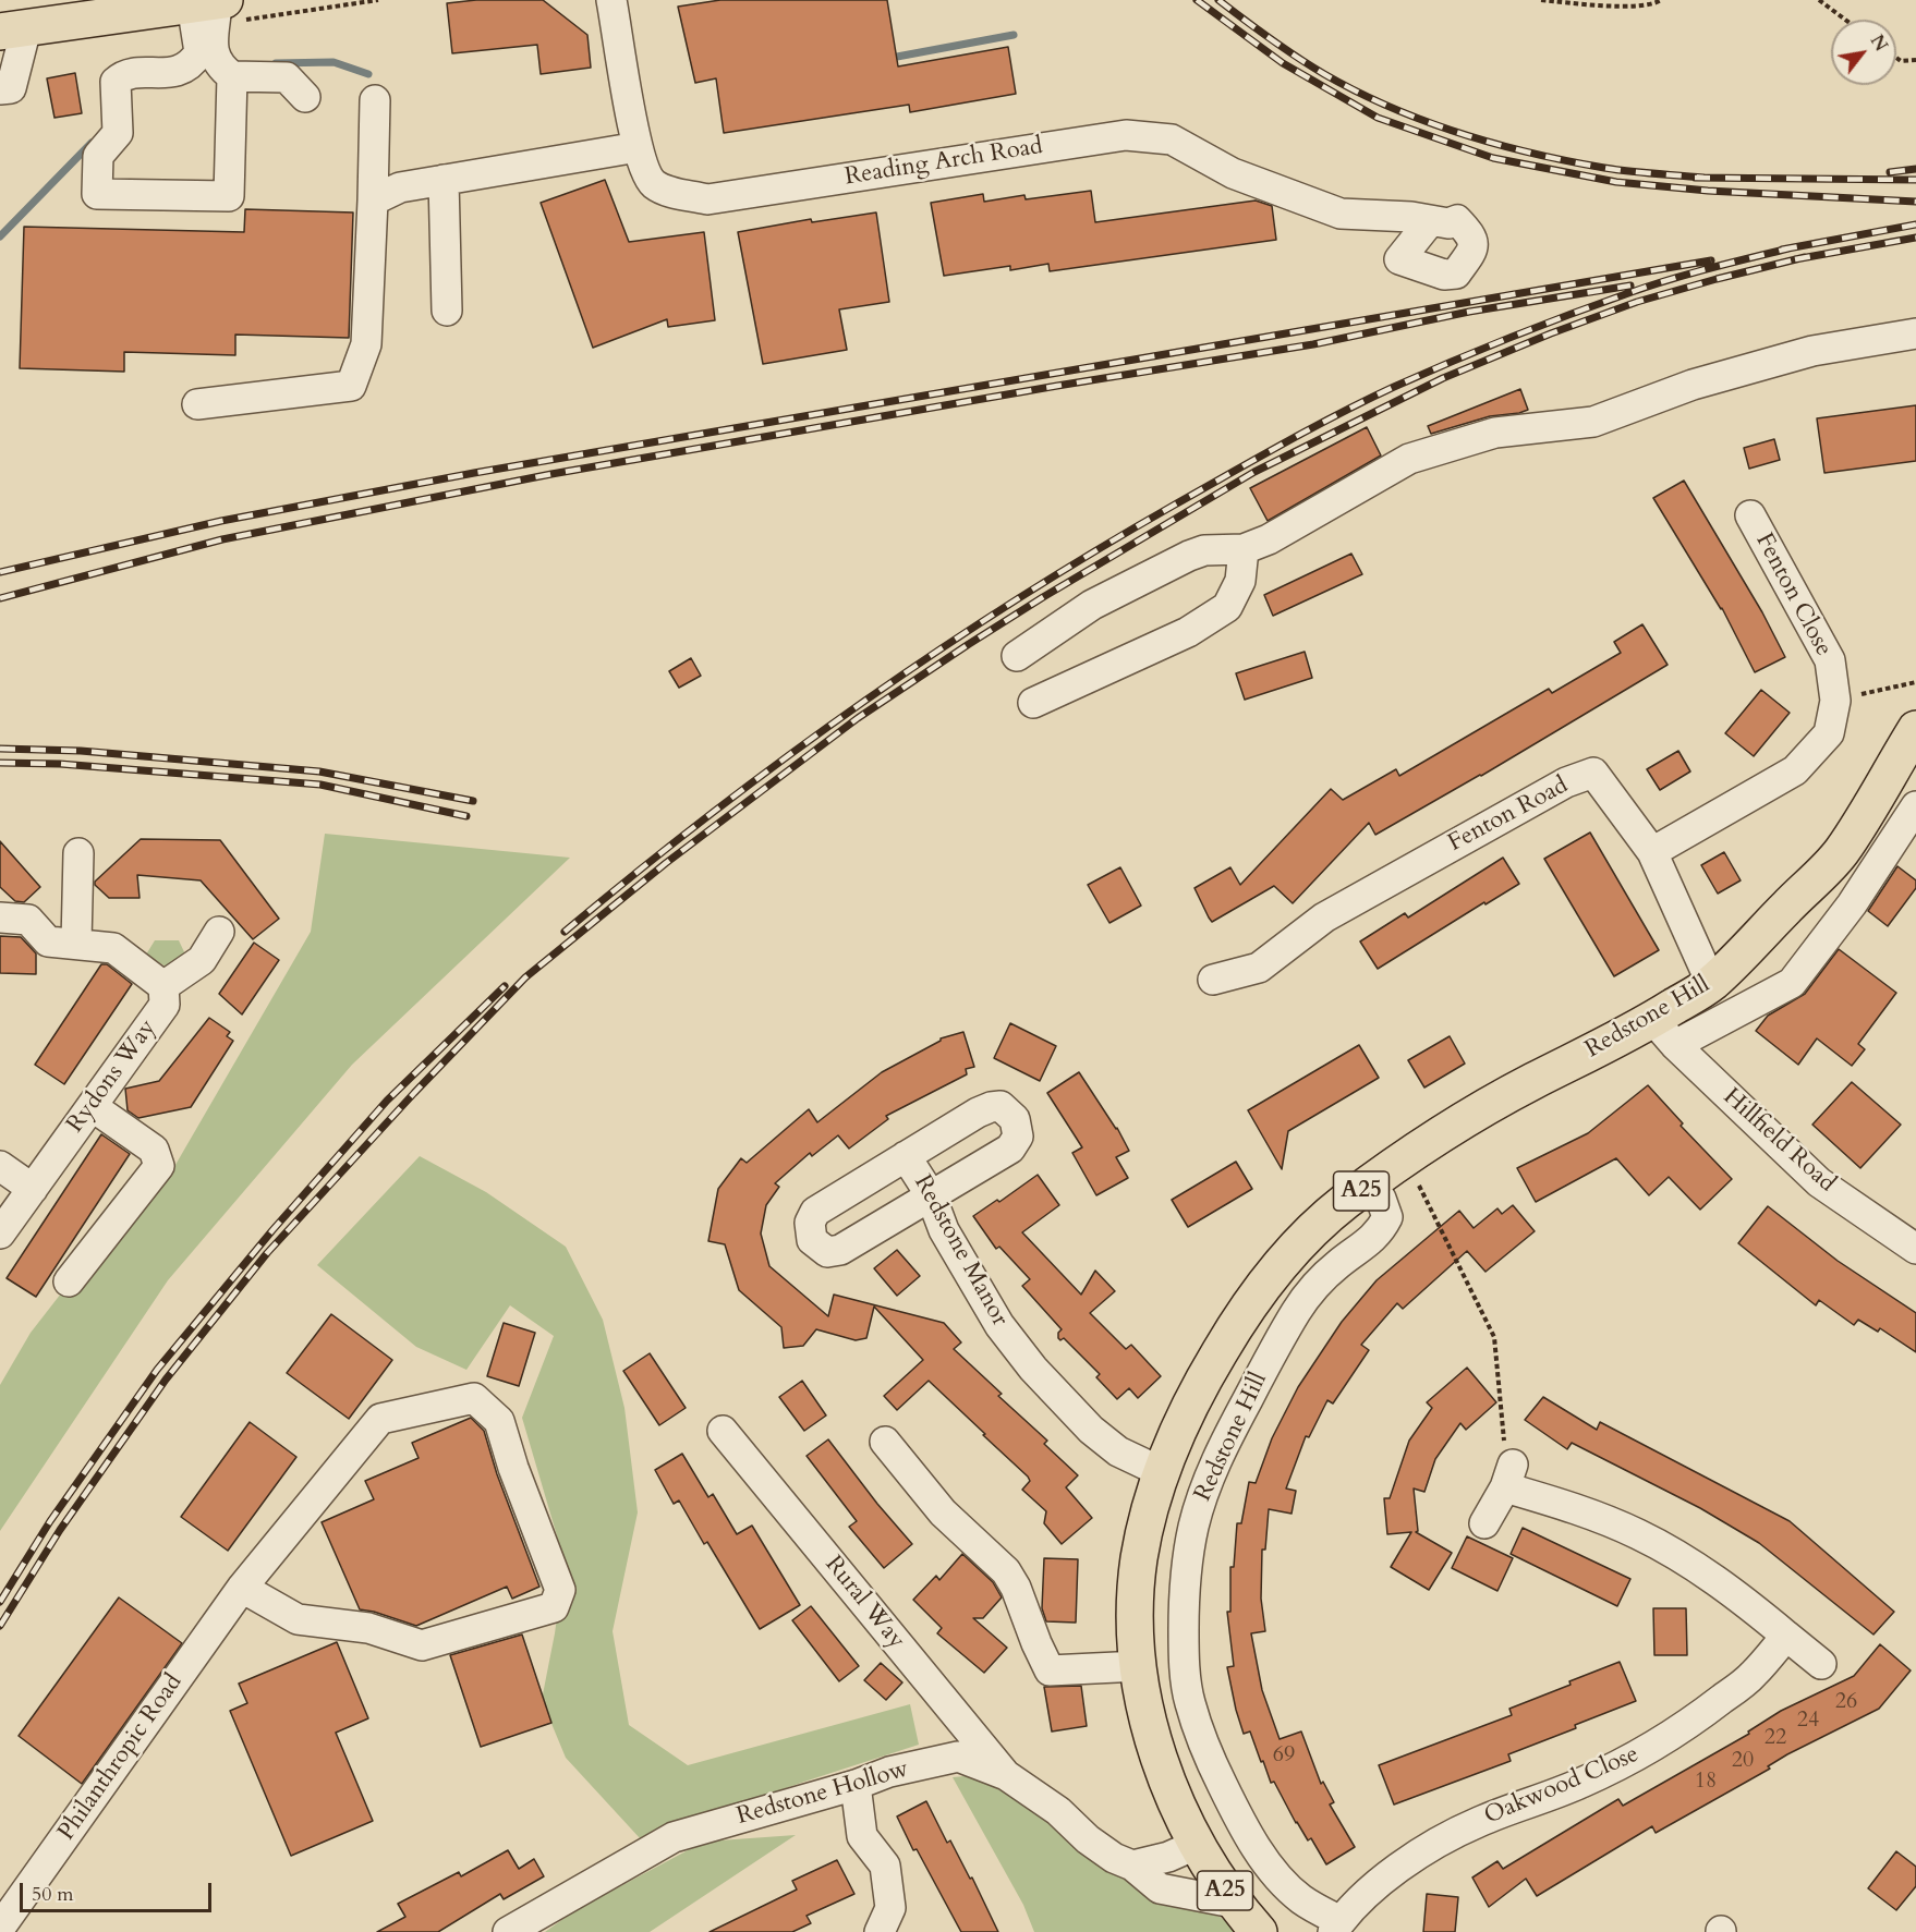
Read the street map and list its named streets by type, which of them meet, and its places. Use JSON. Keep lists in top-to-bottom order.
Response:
{
  "streets": {
    "main road": ["Redstone Hill", "A25"],
    "street": [
      "Reading Arch Road",
      "Fenton Close",
      "Fenton Road",
      "Rydons Way",
      "Hillfield Road",
      "Redstone Manor",
      "Rural Way",
      "Philanthropic Road",
      "Oakwood Close",
      "Redstone Hollow"
    ]
  },
  "crossings": [
    ["Fenton Close", "Fenton Road"],
    ["Fenton Road", "Redstone Hill"],
    ["Redstone Hill", "Hillfield Road"],
    ["Redstone Hill", "A25"],
    ["Redstone Hill", "Redstone Manor"],
    ["Redstone Hill", "Oakwood Close"],
    ["A25", "Redstone Hollow"],
    ["Rural Way", "Redstone Hollow"]
  ],
  "house_numbers": [
    "26",
    "24",
    "22",
    "69",
    "20",
    "18"
  ],
  "scale_bar": "50 m",
  "north": "top right"
}
